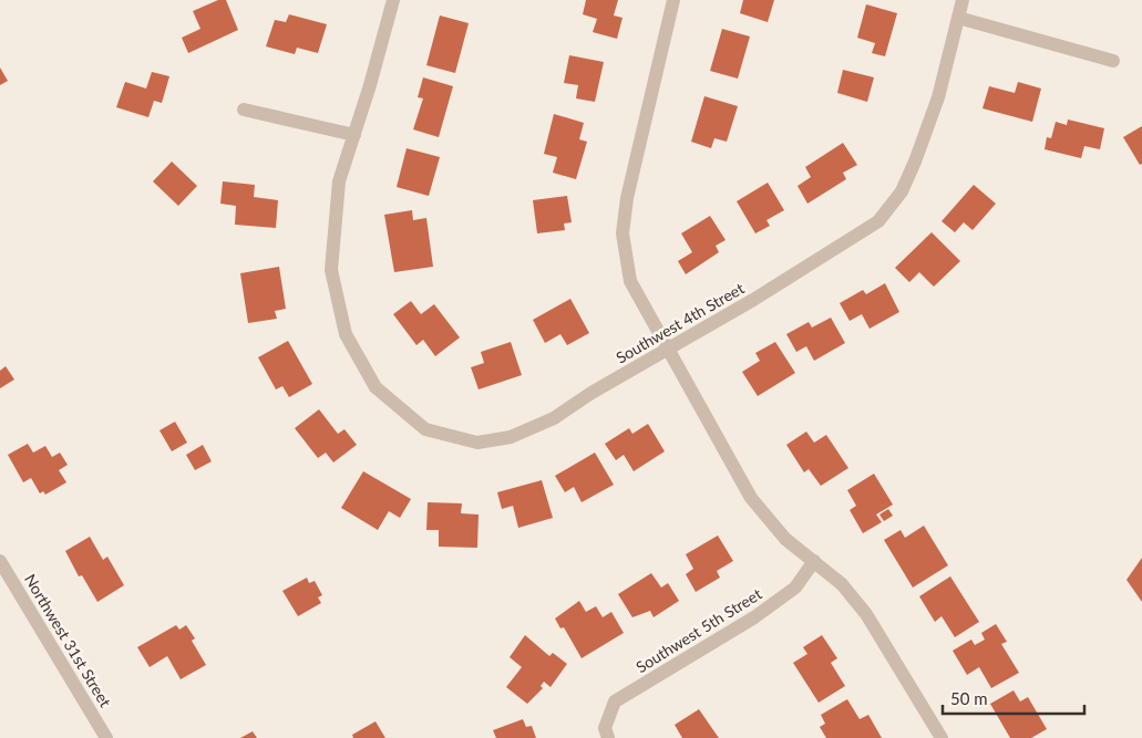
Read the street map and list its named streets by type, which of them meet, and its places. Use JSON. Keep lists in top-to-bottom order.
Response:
{
  "streets": {
    "street": ["Southwest 4th Street", "Southwest 5th Street", "Northwest 31st Street"]
  },
  "scale_bar": "50 m"
}
